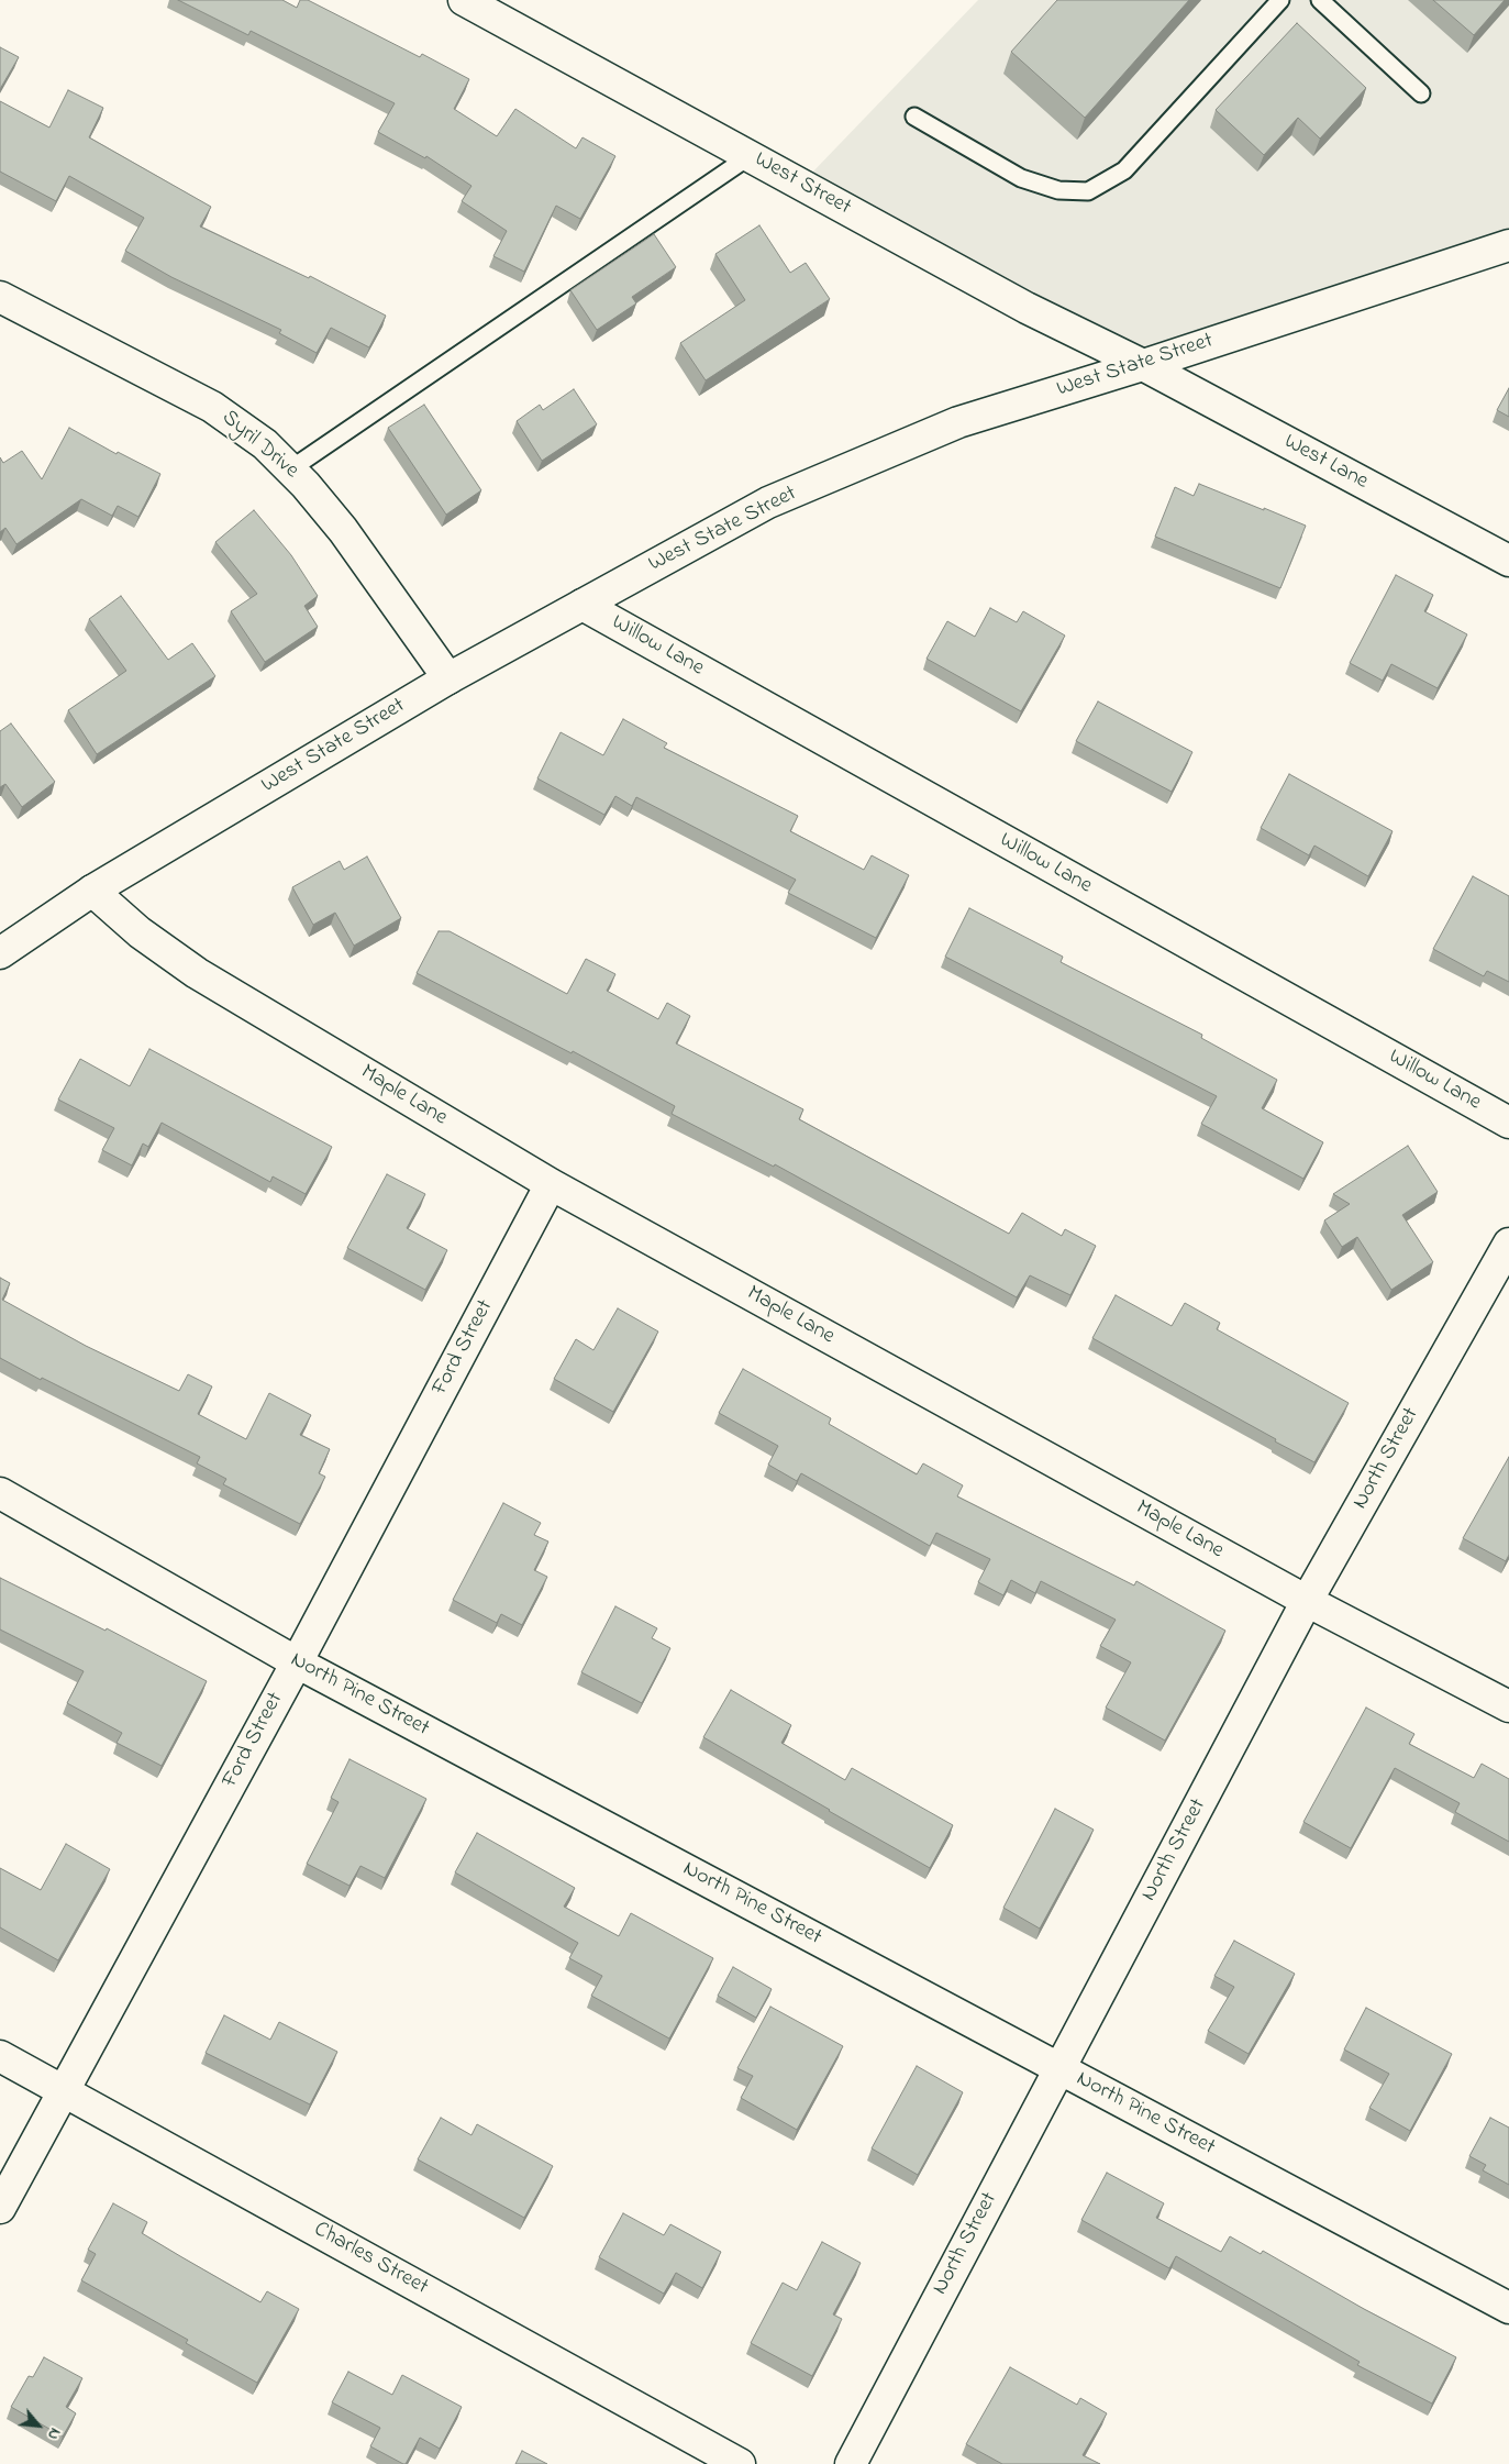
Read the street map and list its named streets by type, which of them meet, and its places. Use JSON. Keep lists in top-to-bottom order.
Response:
{
  "streets": {
    "street": [
      "West Street",
      "West State Street",
      "Syril Drive",
      "West Lane",
      "Willow Lane",
      "Maple Lane",
      "Ford Street",
      "North Street",
      "North Pine Street",
      "Charles Street"
    ]
  },
  "crossings": [
    ["West Street", "West State Street"],
    ["West Street", "West Lane"],
    ["West State Street", "Syril Drive"],
    ["West State Street", "West Lane"],
    ["West State Street", "Willow Lane"],
    ["West State Street", "Maple Lane"],
    ["Maple Lane", "Ford Street"],
    ["Maple Lane", "North Street"],
    ["Ford Street", "North Pine Street"],
    ["Ford Street", "Charles Street"],
    ["North Street", "North Pine Street"]
  ],
  "north": "bottom right"
}
